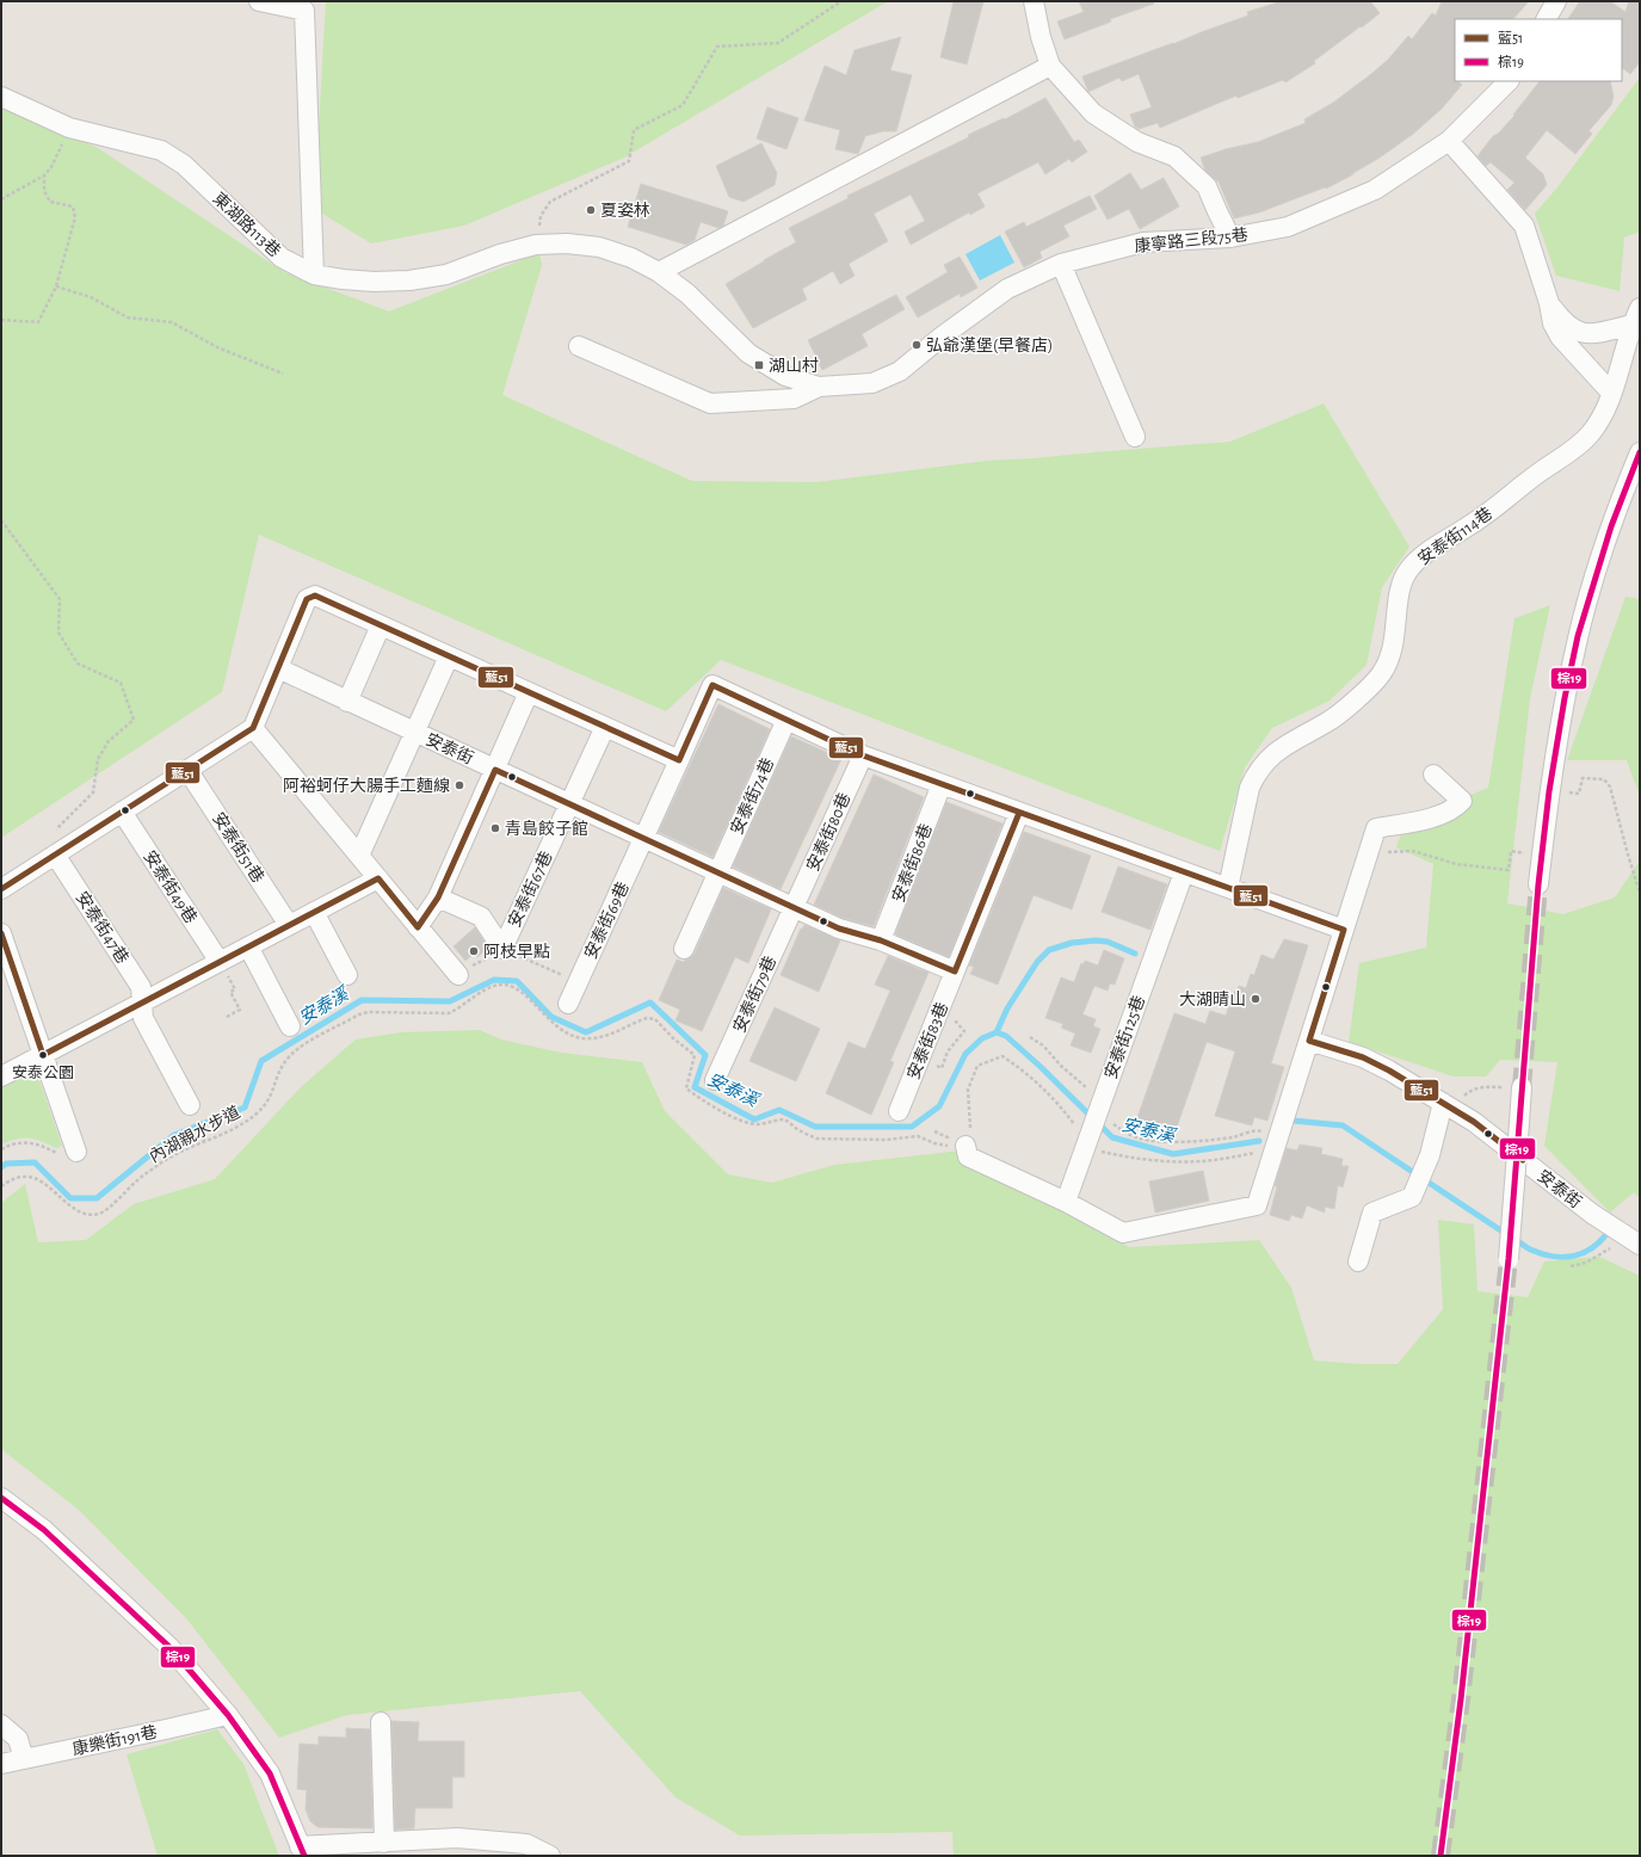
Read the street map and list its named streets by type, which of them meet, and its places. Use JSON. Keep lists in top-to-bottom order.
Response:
{
  "streets": {
    "street": [
      "東湖路113巷",
      "康寧路三段75巷",
      "安泰街114巷",
      "安泰街",
      "安泰街74巷",
      "安泰街80巷",
      "安泰街51巷",
      "安泰街86巷",
      "安泰街49巷",
      "安泰街67巷",
      "安泰街69巷",
      "安泰街47巷",
      "安泰街79巷",
      "安泰街125巷",
      "安泰街83巷",
      "康樂街191巷"
    ],
    "path": ["內湖親水步道"]
  },
  "crossings": [
    ["東湖路113巷", "康寧路三段75巷"],
    ["安泰街", "安泰街74巷"],
    ["安泰街", "安泰街80巷"],
    ["安泰街", "安泰街86巷"],
    ["安泰街", "安泰街67巷"],
    ["安泰街", "安泰街69巷"],
    ["安泰街", "安泰街79巷"],
    ["安泰街", "安泰街83巷"],
    ["安泰街80巷", "安泰街79巷"]
  ],
  "water": ["安泰溪"],
  "places": {
    "other": [
      "夏姿林",
      "弘爺漢堡(早餐店)",
      "阿裕蚵仔大腸手工麵線",
      "青島餃子館",
      "阿枝早點",
      "大湖晴山",
      "安泰公園"
    ],
    "transit": ["湖山村"]
  },
  "lines": ["transit line 棕19", "transit line 藍51"],
  "legend": ["藍51", "棕19"]
}
